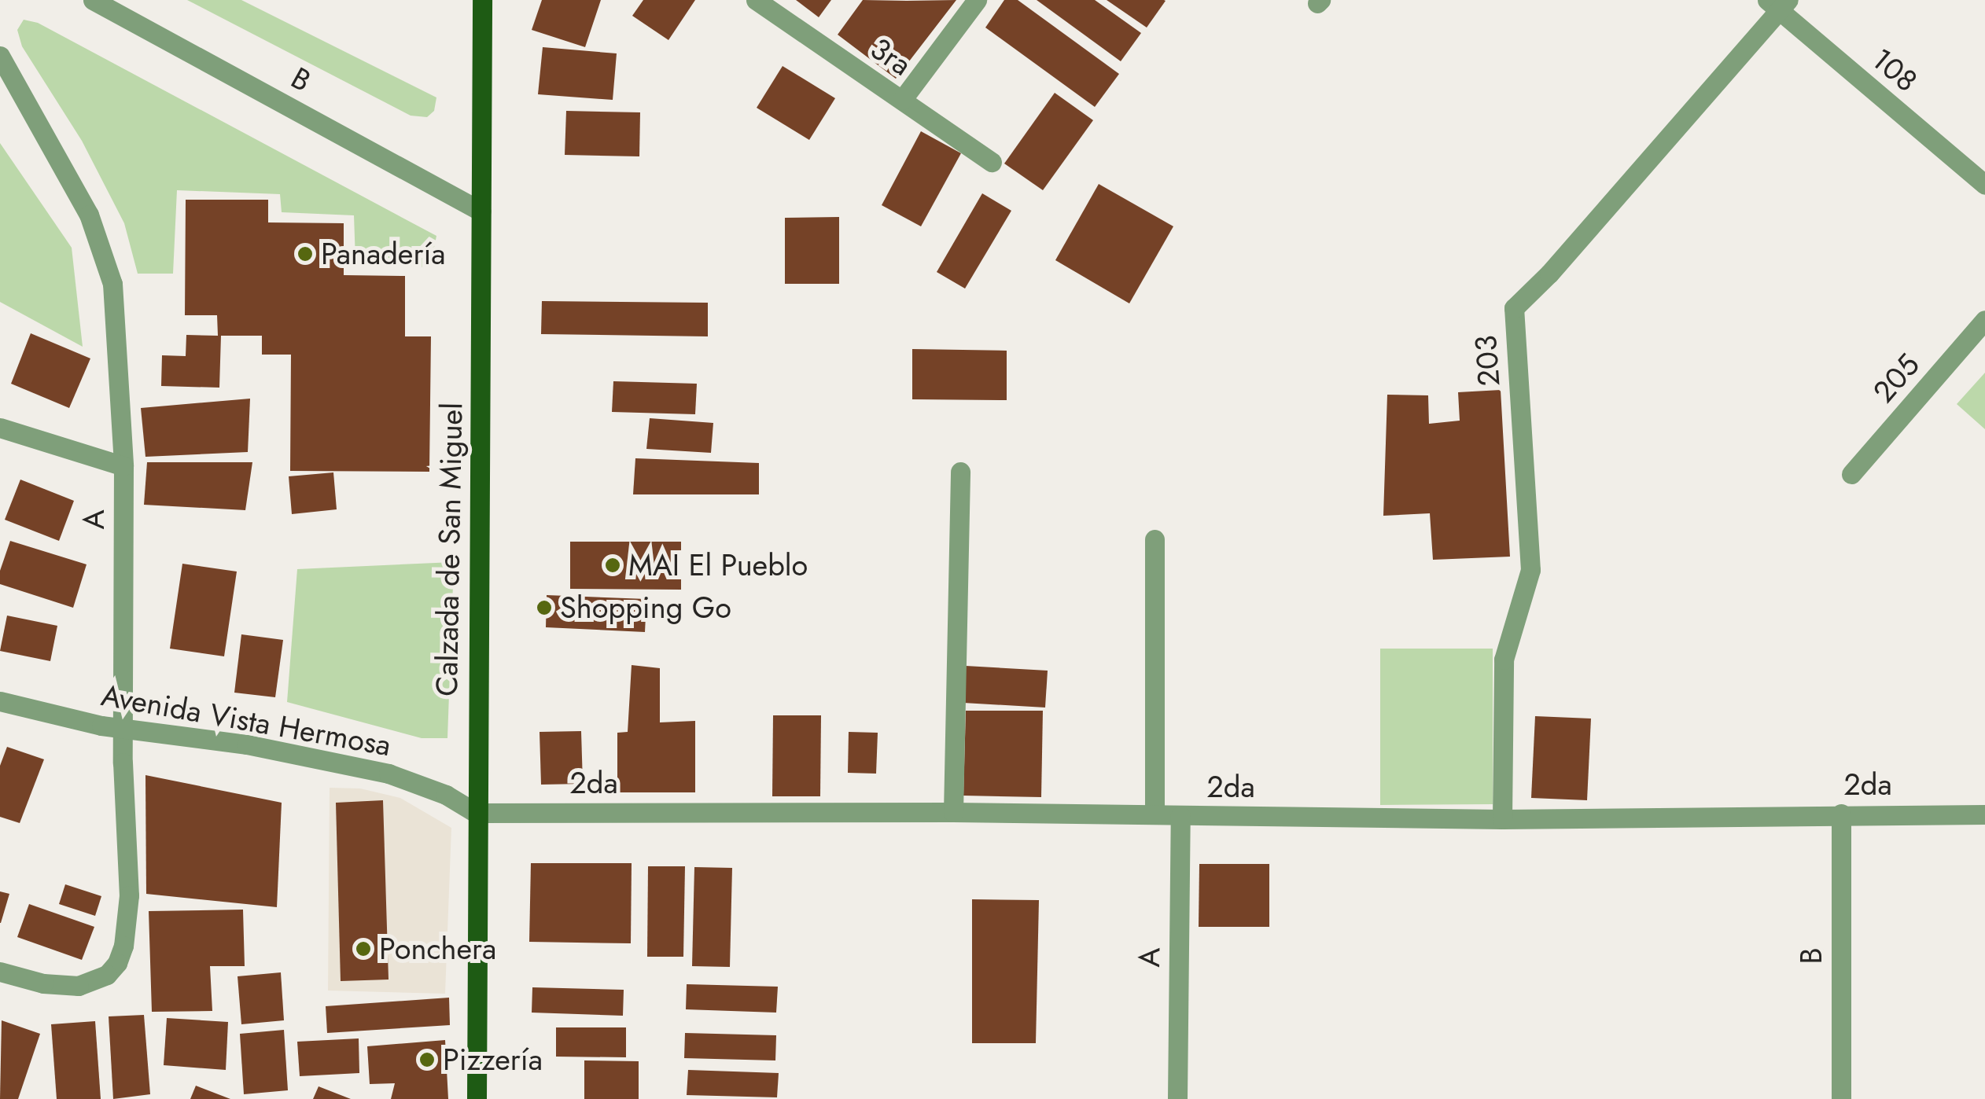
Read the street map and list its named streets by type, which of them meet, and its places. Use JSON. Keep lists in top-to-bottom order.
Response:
{
  "streets": {
    "main road": ["Calzada de San Miguel"],
    "street": [
      "3ra",
      "108",
      "B",
      "203",
      "205",
      "A",
      "Avenida Vista Hermosa",
      "2da"
    ]
  },
  "crossings": [
    ["108", "203"],
    ["B", "Calzada de San Miguel"],
    ["B", "2da"],
    ["203", "2da"],
    ["A", "Avenida Vista Hermosa"],
    ["A", "2da"],
    ["Calzada de San Miguel", "Avenida Vista Hermosa"],
    ["Calzada de San Miguel", "2da"],
    ["Avenida Vista Hermosa", "2da"]
  ],
  "places": [
    "Panadería",
    "MAI El Pueblo",
    "Shopping Go",
    "Ponchera",
    "Pizzería"
  ]
}
